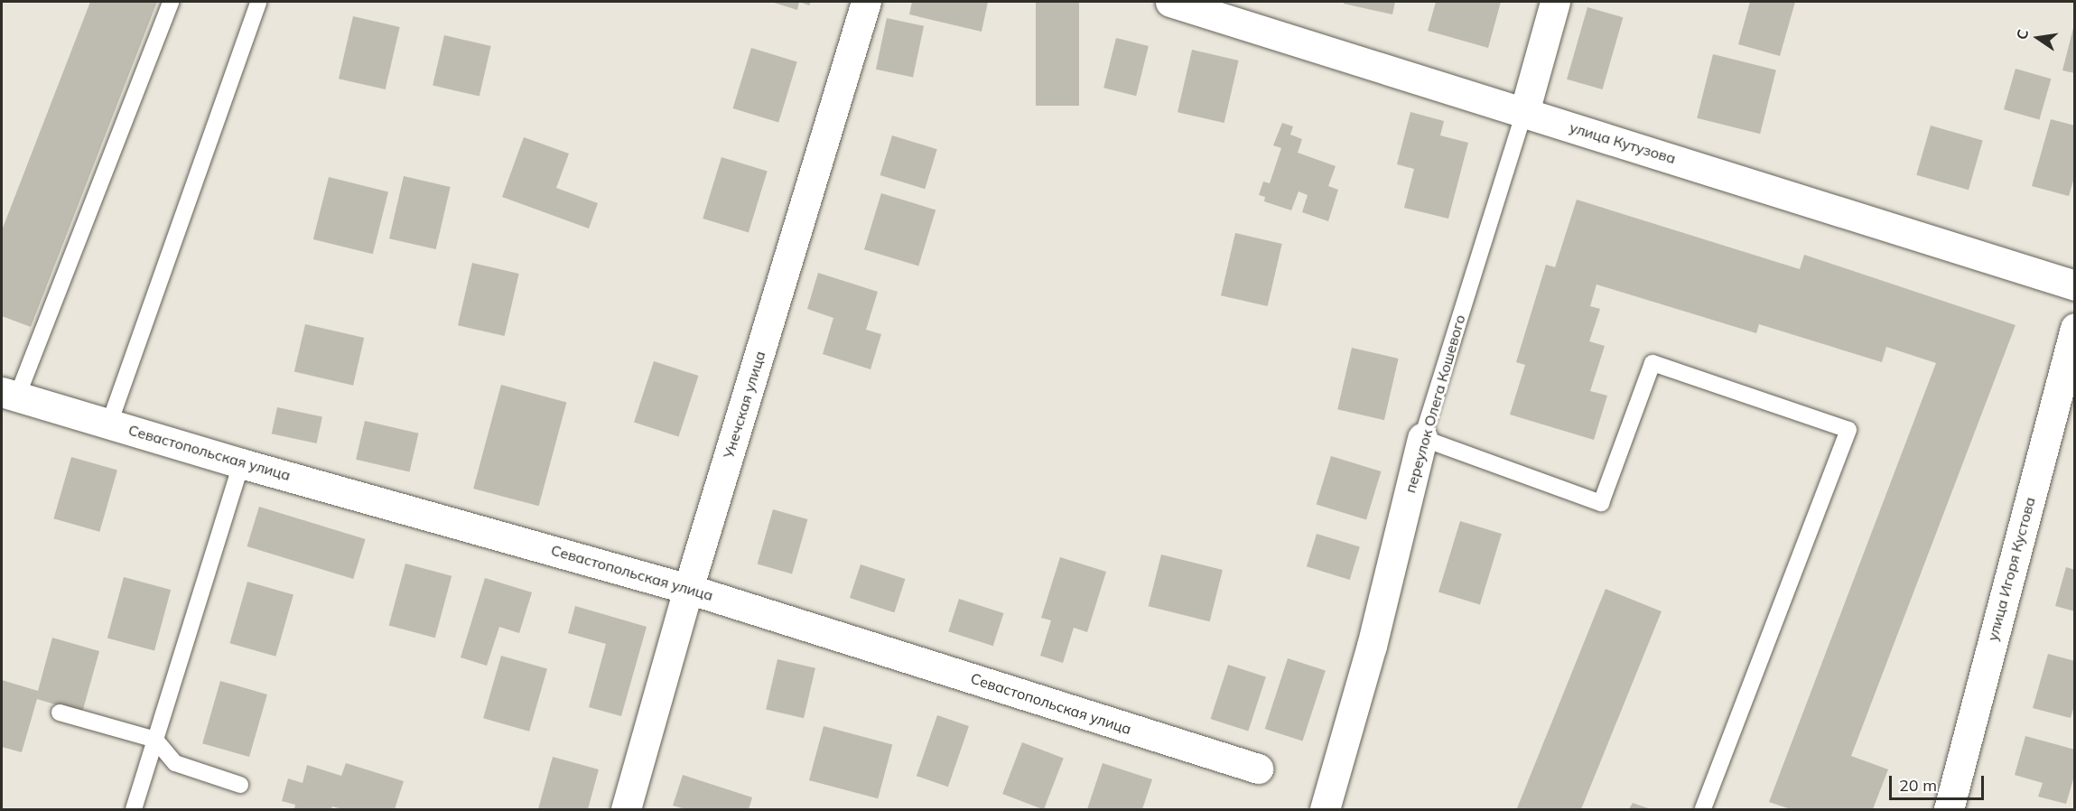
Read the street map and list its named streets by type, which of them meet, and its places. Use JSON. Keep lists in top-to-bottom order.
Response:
{
  "streets": {
    "street": [
      "улица Кутузова",
      "переулок Олега Кошевого",
      "Унечская улица",
      "Севастопольская улица",
      "улица Игоря Кустова"
    ]
  },
  "crossings": [
    ["улица Кутузова", "переулок Олега Кошевого"],
    ["Унечская улица", "Севастопольская улица"]
  ],
  "scale_bar": "20 m",
  "north": "left"
}
